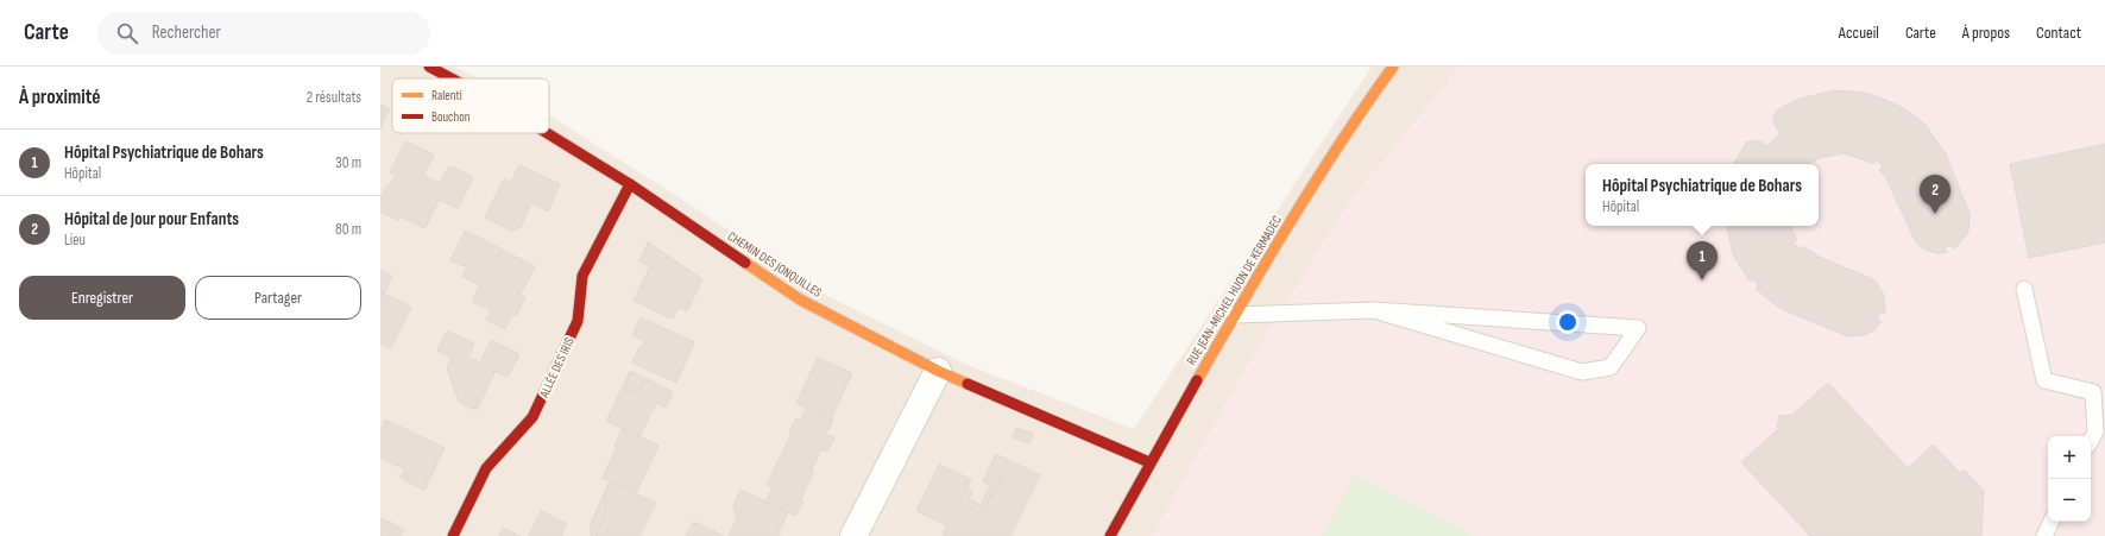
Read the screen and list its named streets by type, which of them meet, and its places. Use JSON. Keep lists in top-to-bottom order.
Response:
{
  "streets": {
    "street": ["CHEMIN DES JONQUILLES", "RUE JEAN-MICHEL HUON DE KERMADEC", "ALLÉE DES IRIS"]
  },
  "crossings": [
    ["CHEMIN DES JONQUILLES", "RUE JEAN-MICHEL HUON DE KERMADEC"],
    ["CHEMIN DES JONQUILLES", "ALLÉE DES IRIS"]
  ],
  "legend": ["Ralenti", "Bouchon"],
  "page": {
    "header": "Carte",
    "search": "Rechercher",
    "nav": [
      "Accueil",
      "Carte",
      "À propos",
      "Contact"
    ],
    "heading": ["À proximité", "2 résultats"],
    "list": [
      {
        "mark": "1",
        "name": "Hôpital Psychiatrique de Bohars",
        "note": "Hôpital",
        "value": "30 m"
      },
      {
        "mark": "2",
        "name": "Hôpital de Jour pour Enfants",
        "note": "Lieu",
        "value": "80 m"
      }
    ],
    "popup": ["Hôpital Psychiatrique de Bohars", "Hôpital"],
    "pins": ["2", "1"],
    "buttons": ["Enregistrer", "Partager"],
    "map_buttons": ["+", "−"]
  }
}
